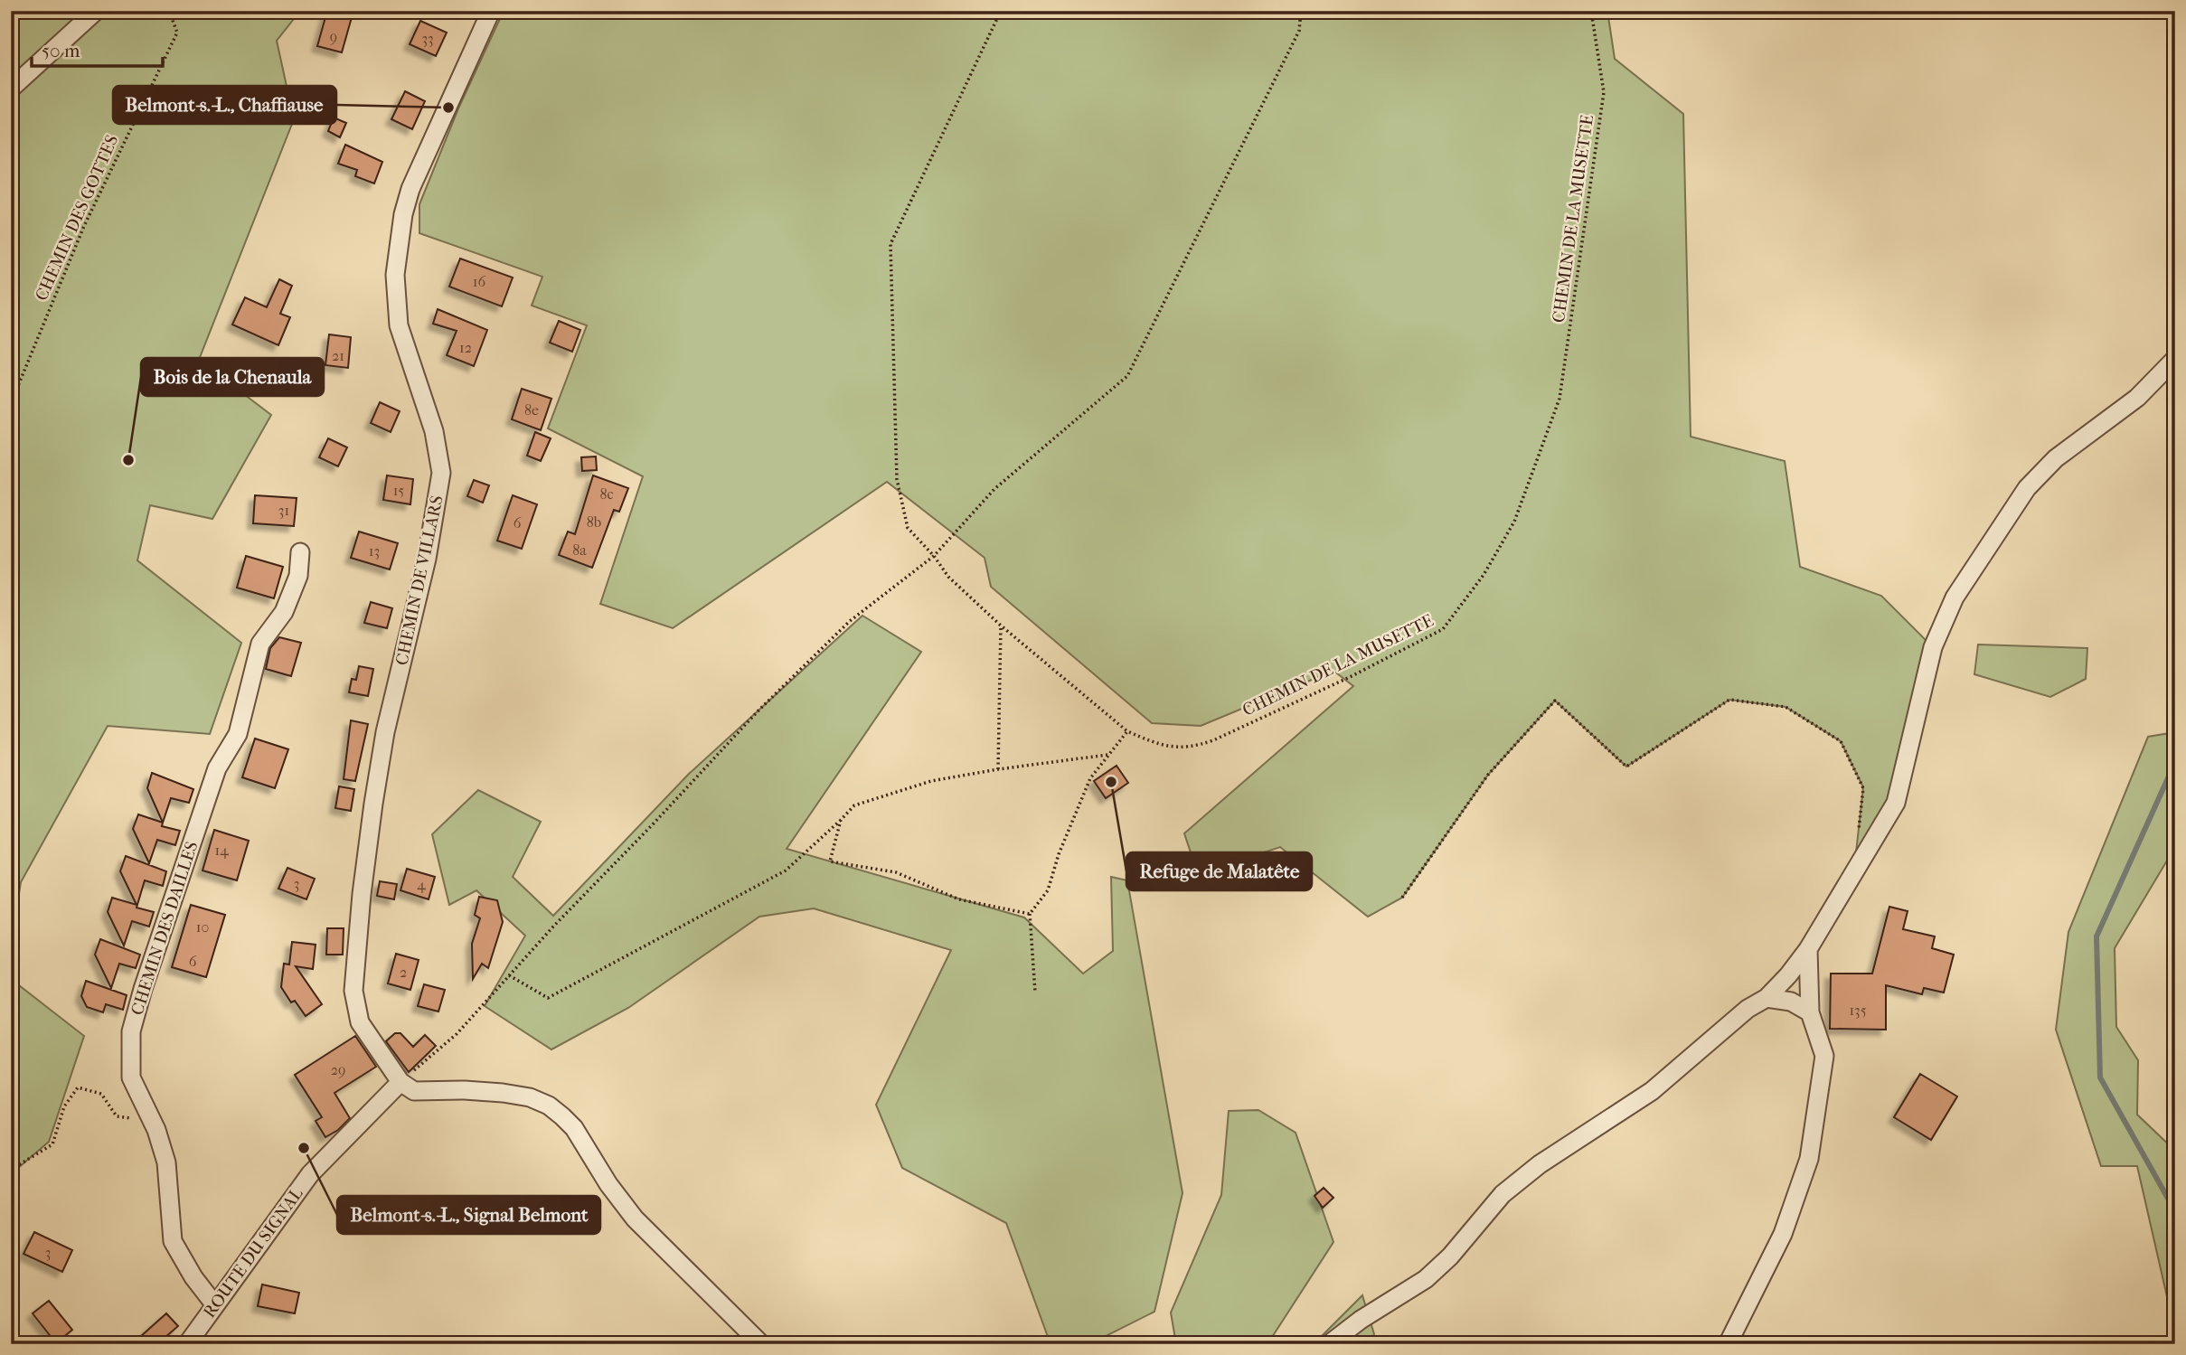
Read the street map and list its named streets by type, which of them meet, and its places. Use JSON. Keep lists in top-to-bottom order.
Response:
{
  "streets": {
    "street": ["CHEMIN DE VILLARS", "CHEMIN DES DAILLES", "ROUTE DU SIGNAL"],
    "path": ["CHEMIN DES GOTTES", "CHEMIN DE LA MUSETTE"]
  },
  "crossings": [
    ["CHEMIN DE VILLARS", "ROUTE DU SIGNAL"],
    ["CHEMIN DES DAILLES", "ROUTE DU SIGNAL"]
  ],
  "places": [
    "Belmont-s.-L., Chaffiause",
    "Bois de la Chenaula",
    "Refuge de Malatête",
    "Belmont-s.-L., Signal Belmont"
  ],
  "house_numbers": [
    "9",
    "33",
    "16",
    "12",
    "21",
    "8e",
    "15",
    "8c",
    "31",
    "8b",
    "6",
    "8a",
    "13",
    "14",
    "3",
    "4",
    "10",
    "6",
    "2",
    "135",
    "29",
    "3"
  ],
  "scale_bar": "50 m"
}
